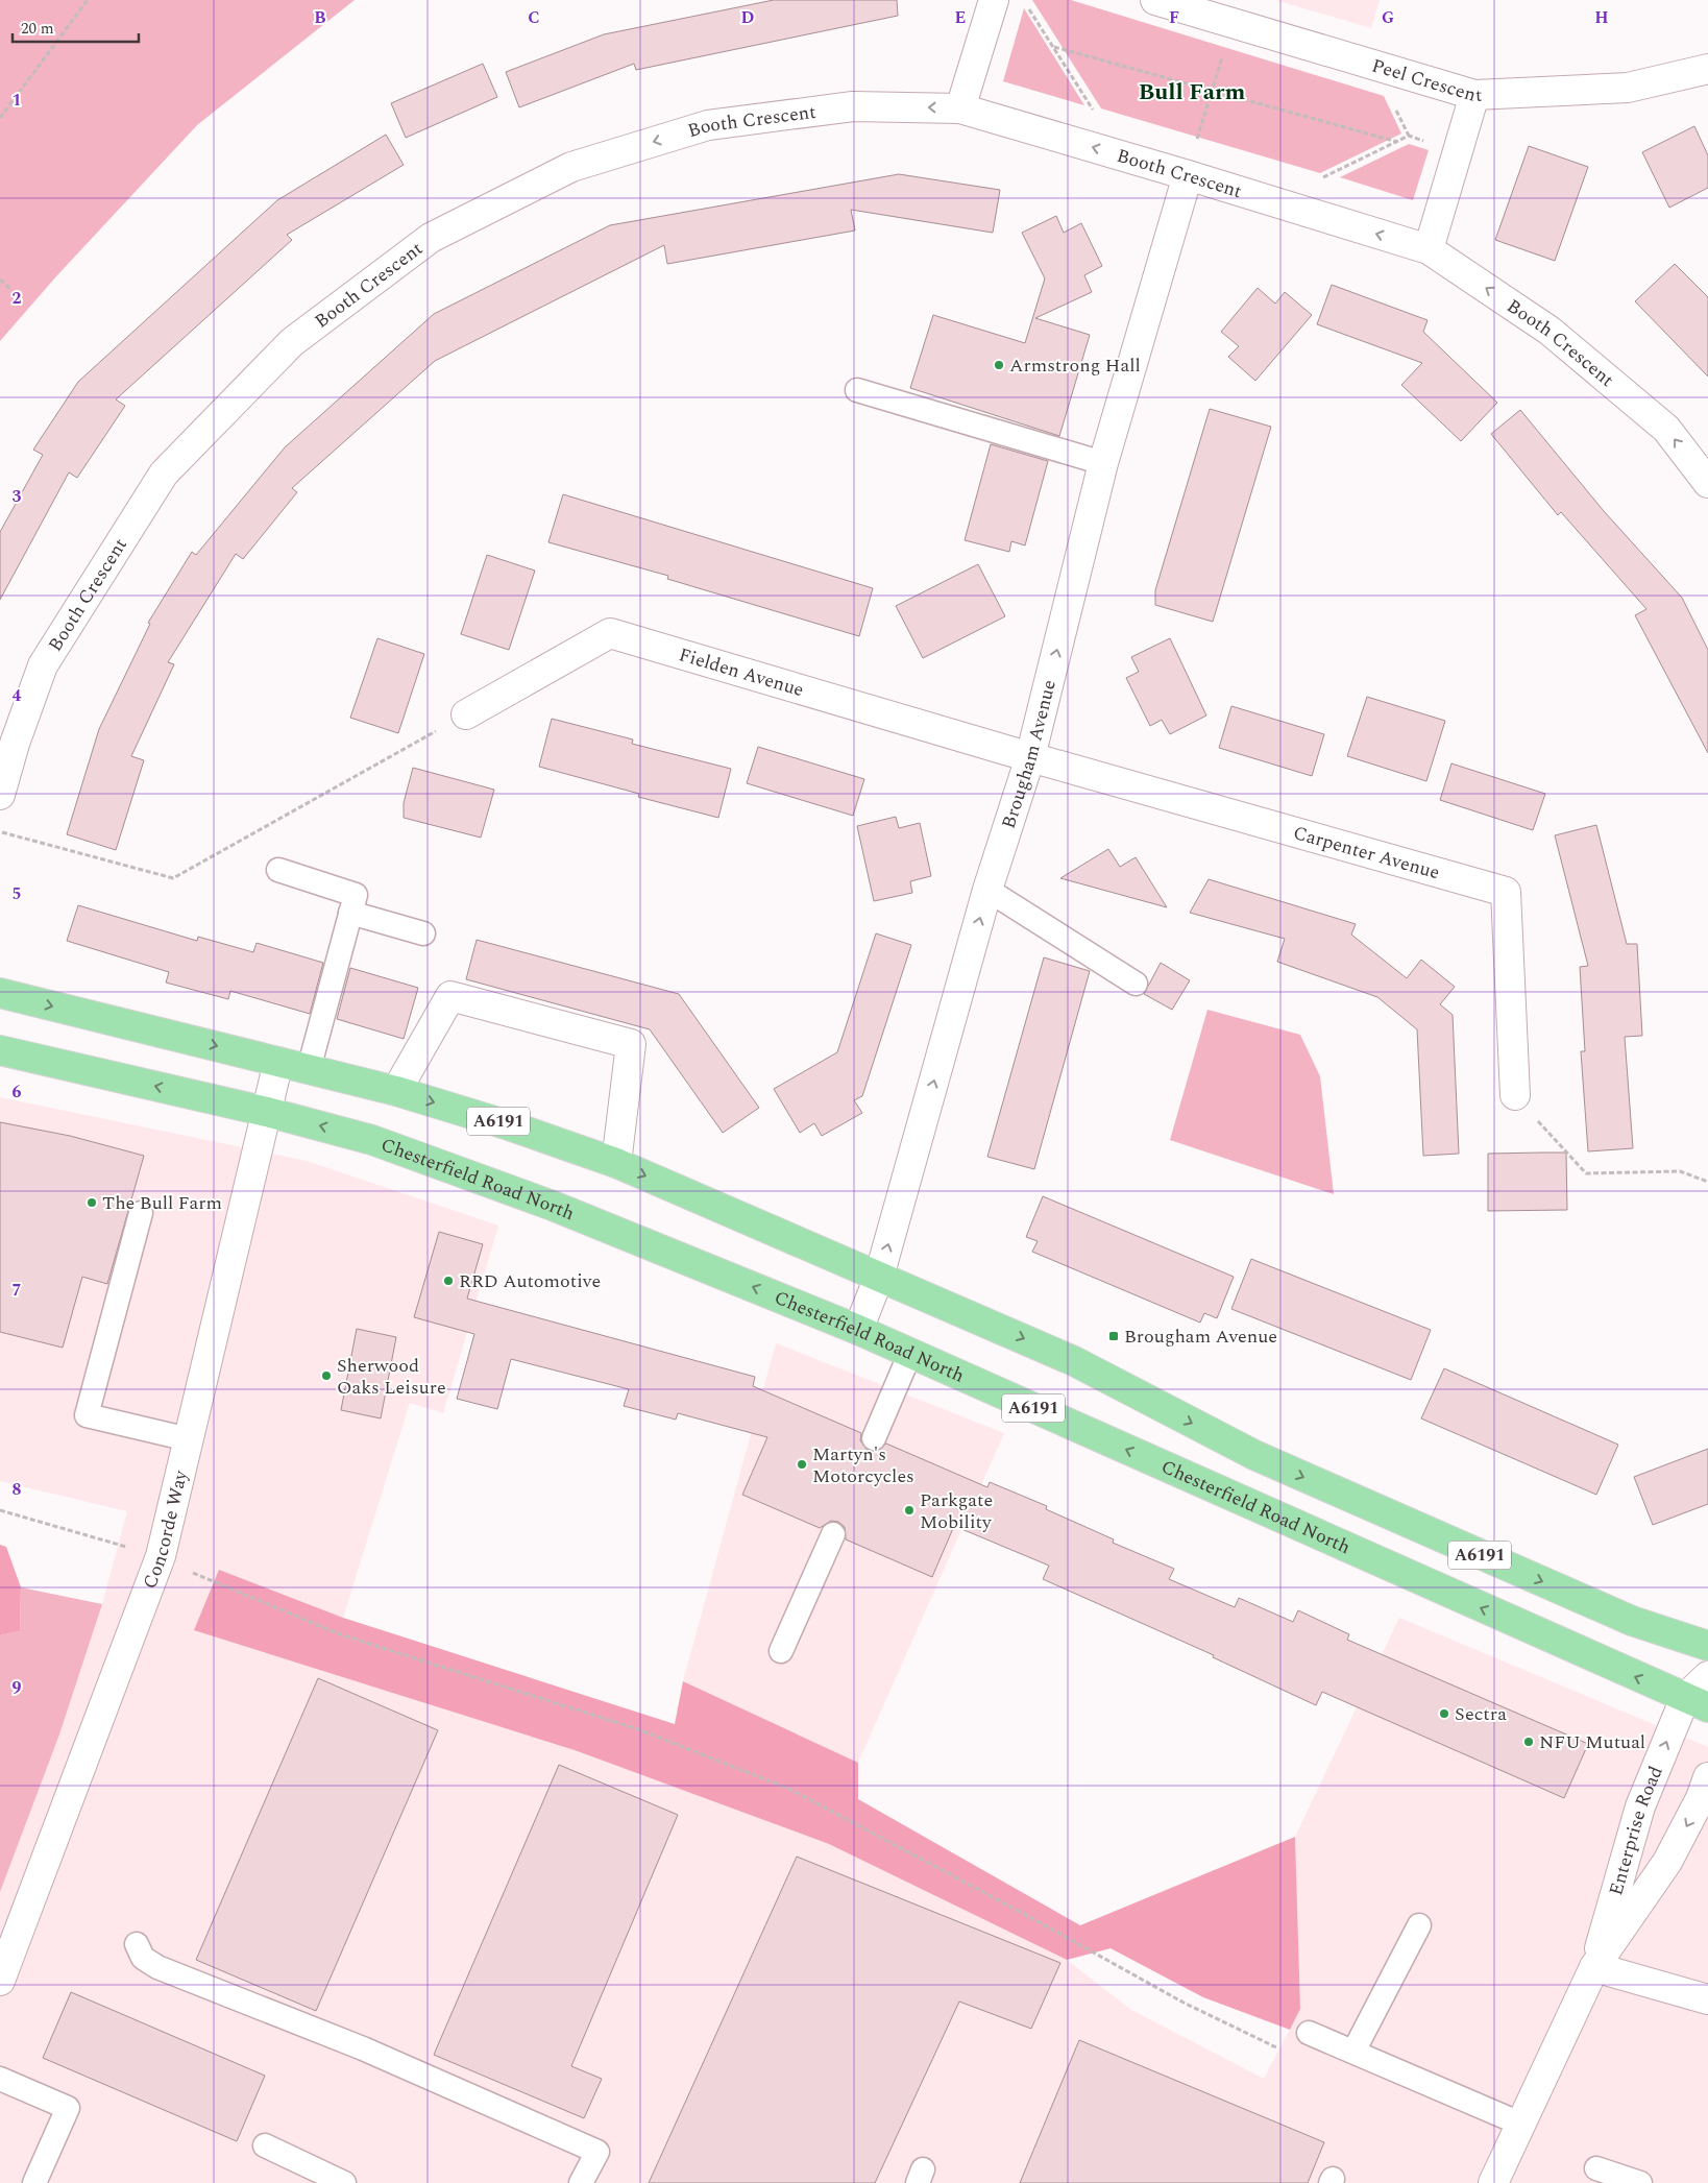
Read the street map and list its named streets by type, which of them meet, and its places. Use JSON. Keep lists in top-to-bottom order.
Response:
{
  "streets": {
    "main road": ["A6191", "Chesterfield Road North"],
    "street": [
      "Peel Crescent",
      "Booth Crescent",
      "Fielden Avenue",
      "Brougham Avenue",
      "Carpenter Avenue",
      "Concorde Way",
      "Enterprise Road"
    ]
  },
  "crossings": [
    ["Booth Crescent", "Brougham Avenue"],
    ["Fielden Avenue", "Brougham Avenue"],
    ["Fielden Avenue", "Carpenter Avenue"],
    ["Brougham Avenue", "Carpenter Avenue"],
    ["Brougham Avenue", "A6191"],
    ["Brougham Avenue", "Chesterfield Road North"],
    ["A6191", "Concorde Way"],
    ["Chesterfield Road North", "Concorde Way"],
    ["Chesterfield Road North", "Enterprise Road"]
  ],
  "one_way": ["Booth Crescent", "Brougham Avenue"],
  "districts": ["Bull Farm"],
  "places": {
    "other": [
      "Armstrong Hall",
      "The Bull Farm",
      "RRD Automotive",
      "Sherwood Oaks Leisure",
      "Martyn's Motorcycles",
      "Parkgate Mobility",
      "Sectra",
      "NFU Mutual"
    ],
    "transit": ["Brougham Avenue"]
  },
  "scale_bar": "20 m",
  "grid": {
    "columns": [
      "B",
      "C",
      "D",
      "E",
      "F",
      "G",
      "H"
    ],
    "rows": [
      "1",
      "2",
      "3",
      "4",
      "5",
      "6",
      "7",
      "8",
      "9"
    ]
  }
}
